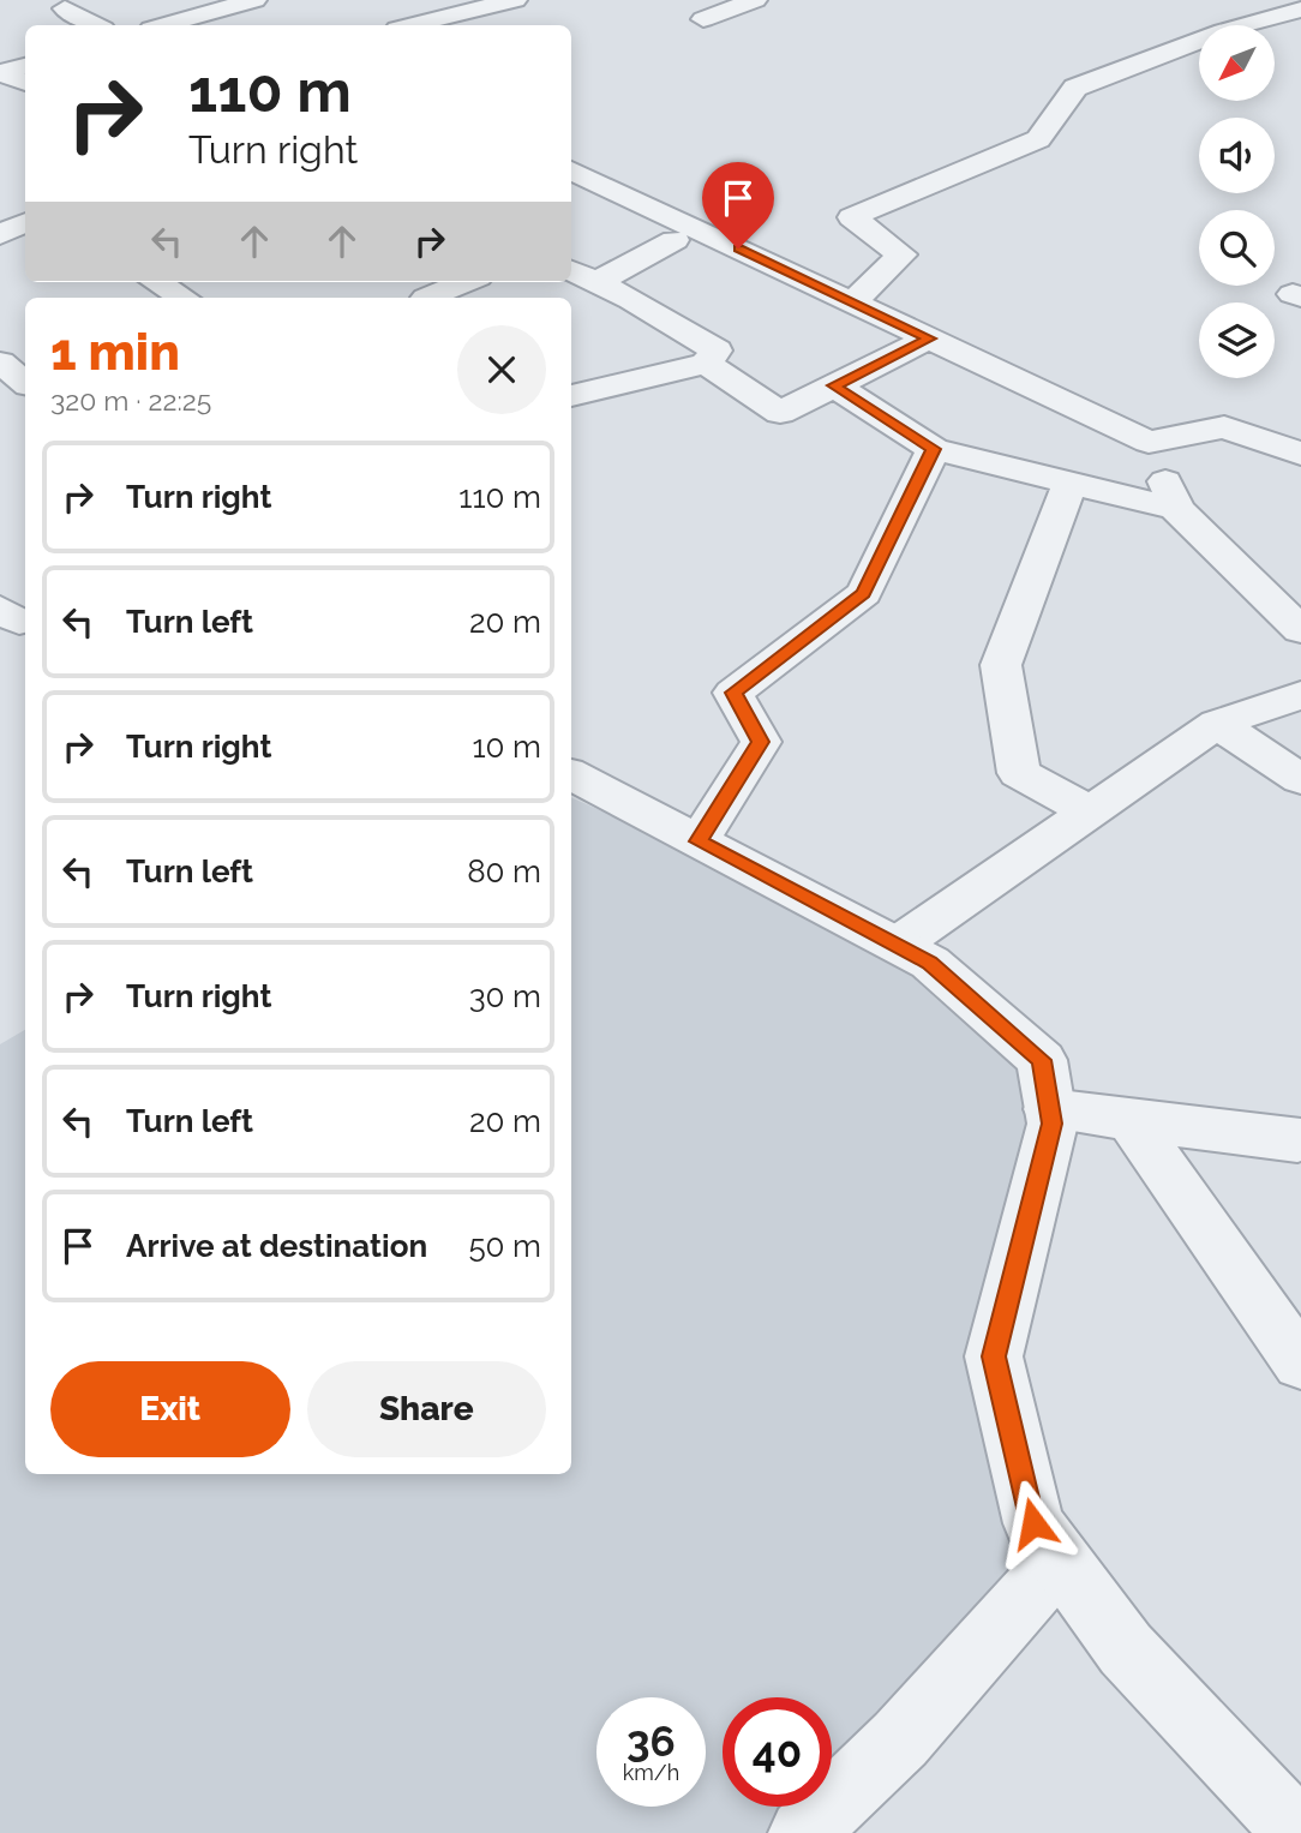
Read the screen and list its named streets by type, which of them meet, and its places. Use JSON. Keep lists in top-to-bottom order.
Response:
{
  "north": "bottom left",
  "page": {
    "turn": ["110 m", "Turn right"],
    "heading": ["1 min", "320 m · 22:25"],
    "list": [
      {
        "name": "Turn right",
        "value": "110 m"
      },
      {
        "name": "Turn left",
        "value": "20 m"
      },
      {
        "name": "Turn right",
        "value": "10 m"
      },
      {
        "name": "Turn left",
        "value": "80 m"
      },
      {
        "name": "Turn right",
        "value": "30 m"
      },
      {
        "name": "Turn left",
        "value": "20 m"
      },
      {
        "name": "Arrive at destination",
        "value": "50 m"
      }
    ],
    "buttons": ["Exit", "Share"],
    "speed": "36 km/h",
    "limit": "40"
  }
}
